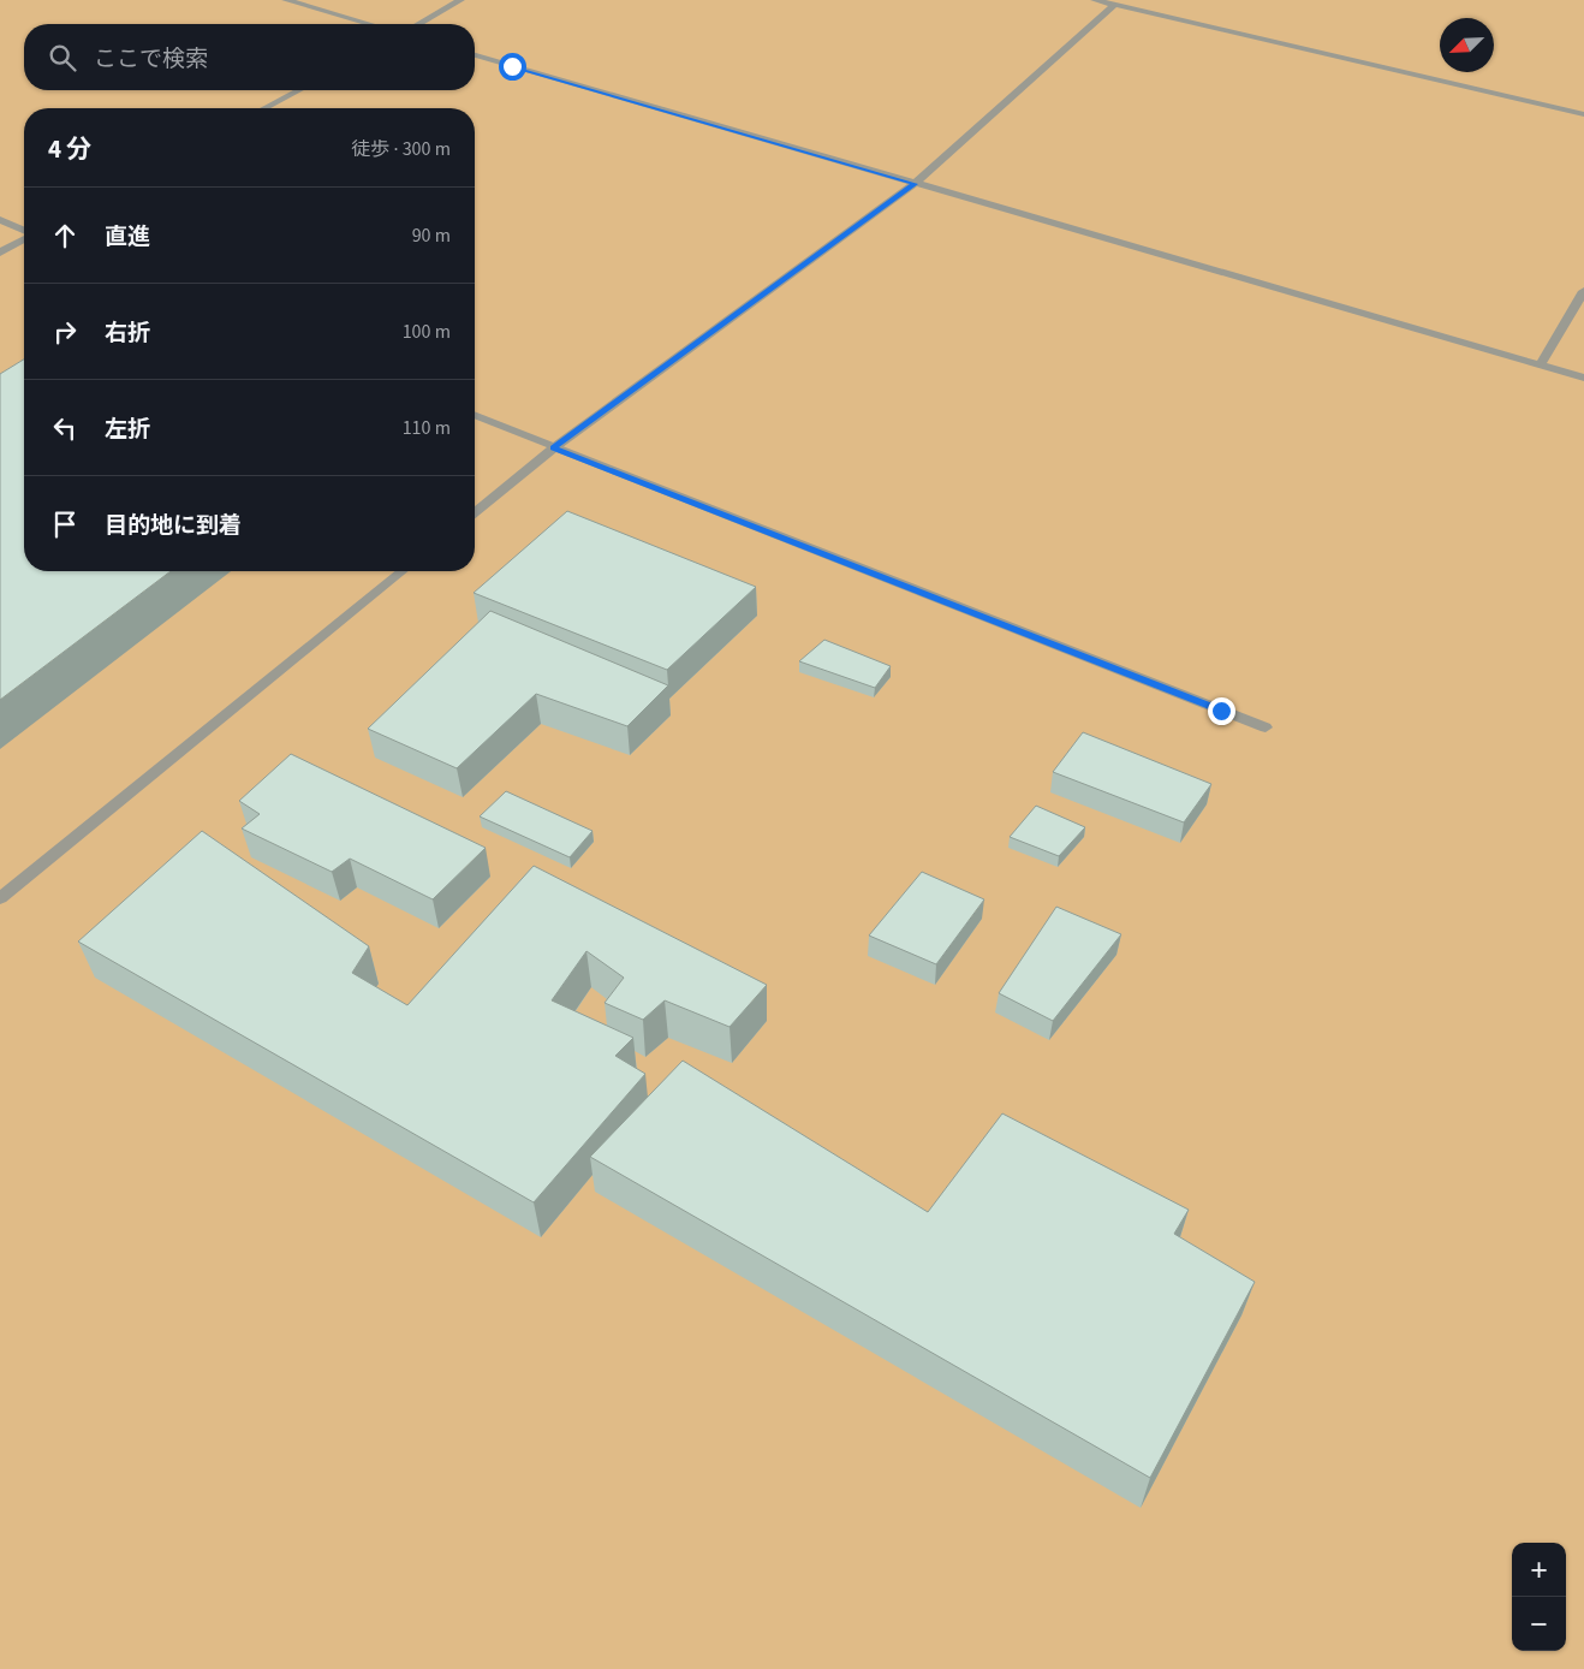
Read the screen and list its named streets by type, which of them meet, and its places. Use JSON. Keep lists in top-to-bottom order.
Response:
{
  "north": "bottom left",
  "page": {
    "search": "ここで検索",
    "heading": ["4 分", "徒歩 · 300 m"],
    "list": [
      ["直進", "90 m"],
      ["右折", "100 m"],
      ["左折", "110 m"],
      "目的地に到着"
    ],
    "map_buttons": ["+", "−"]
  }
}
